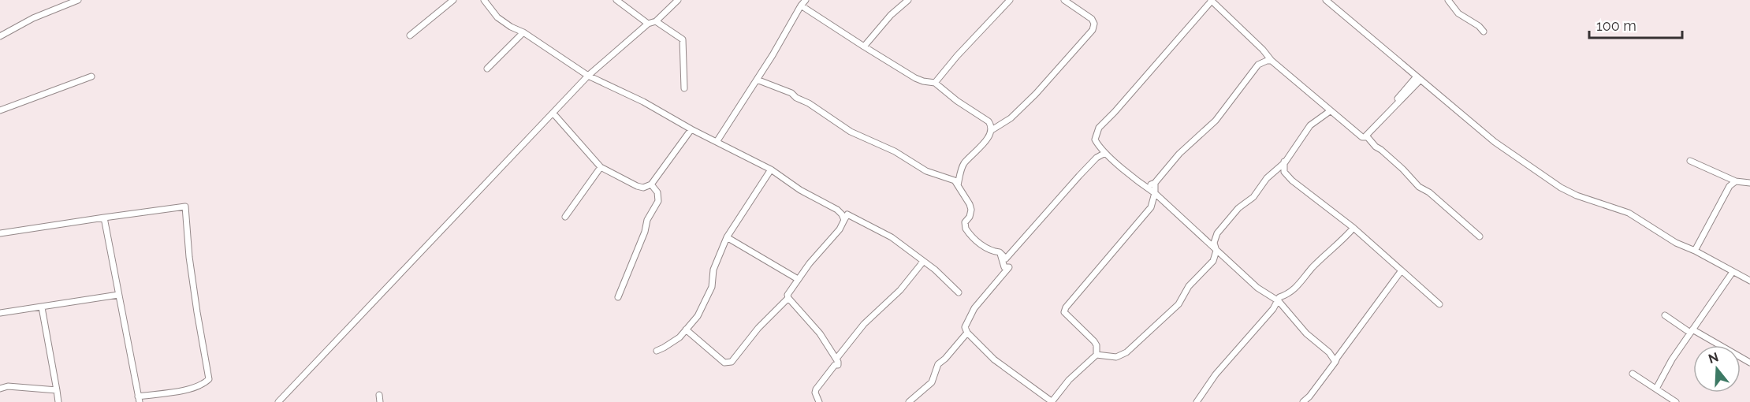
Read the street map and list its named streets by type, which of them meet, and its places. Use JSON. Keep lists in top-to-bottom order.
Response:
{
  "scale_bar": "100 m",
  "north": "top"
}
